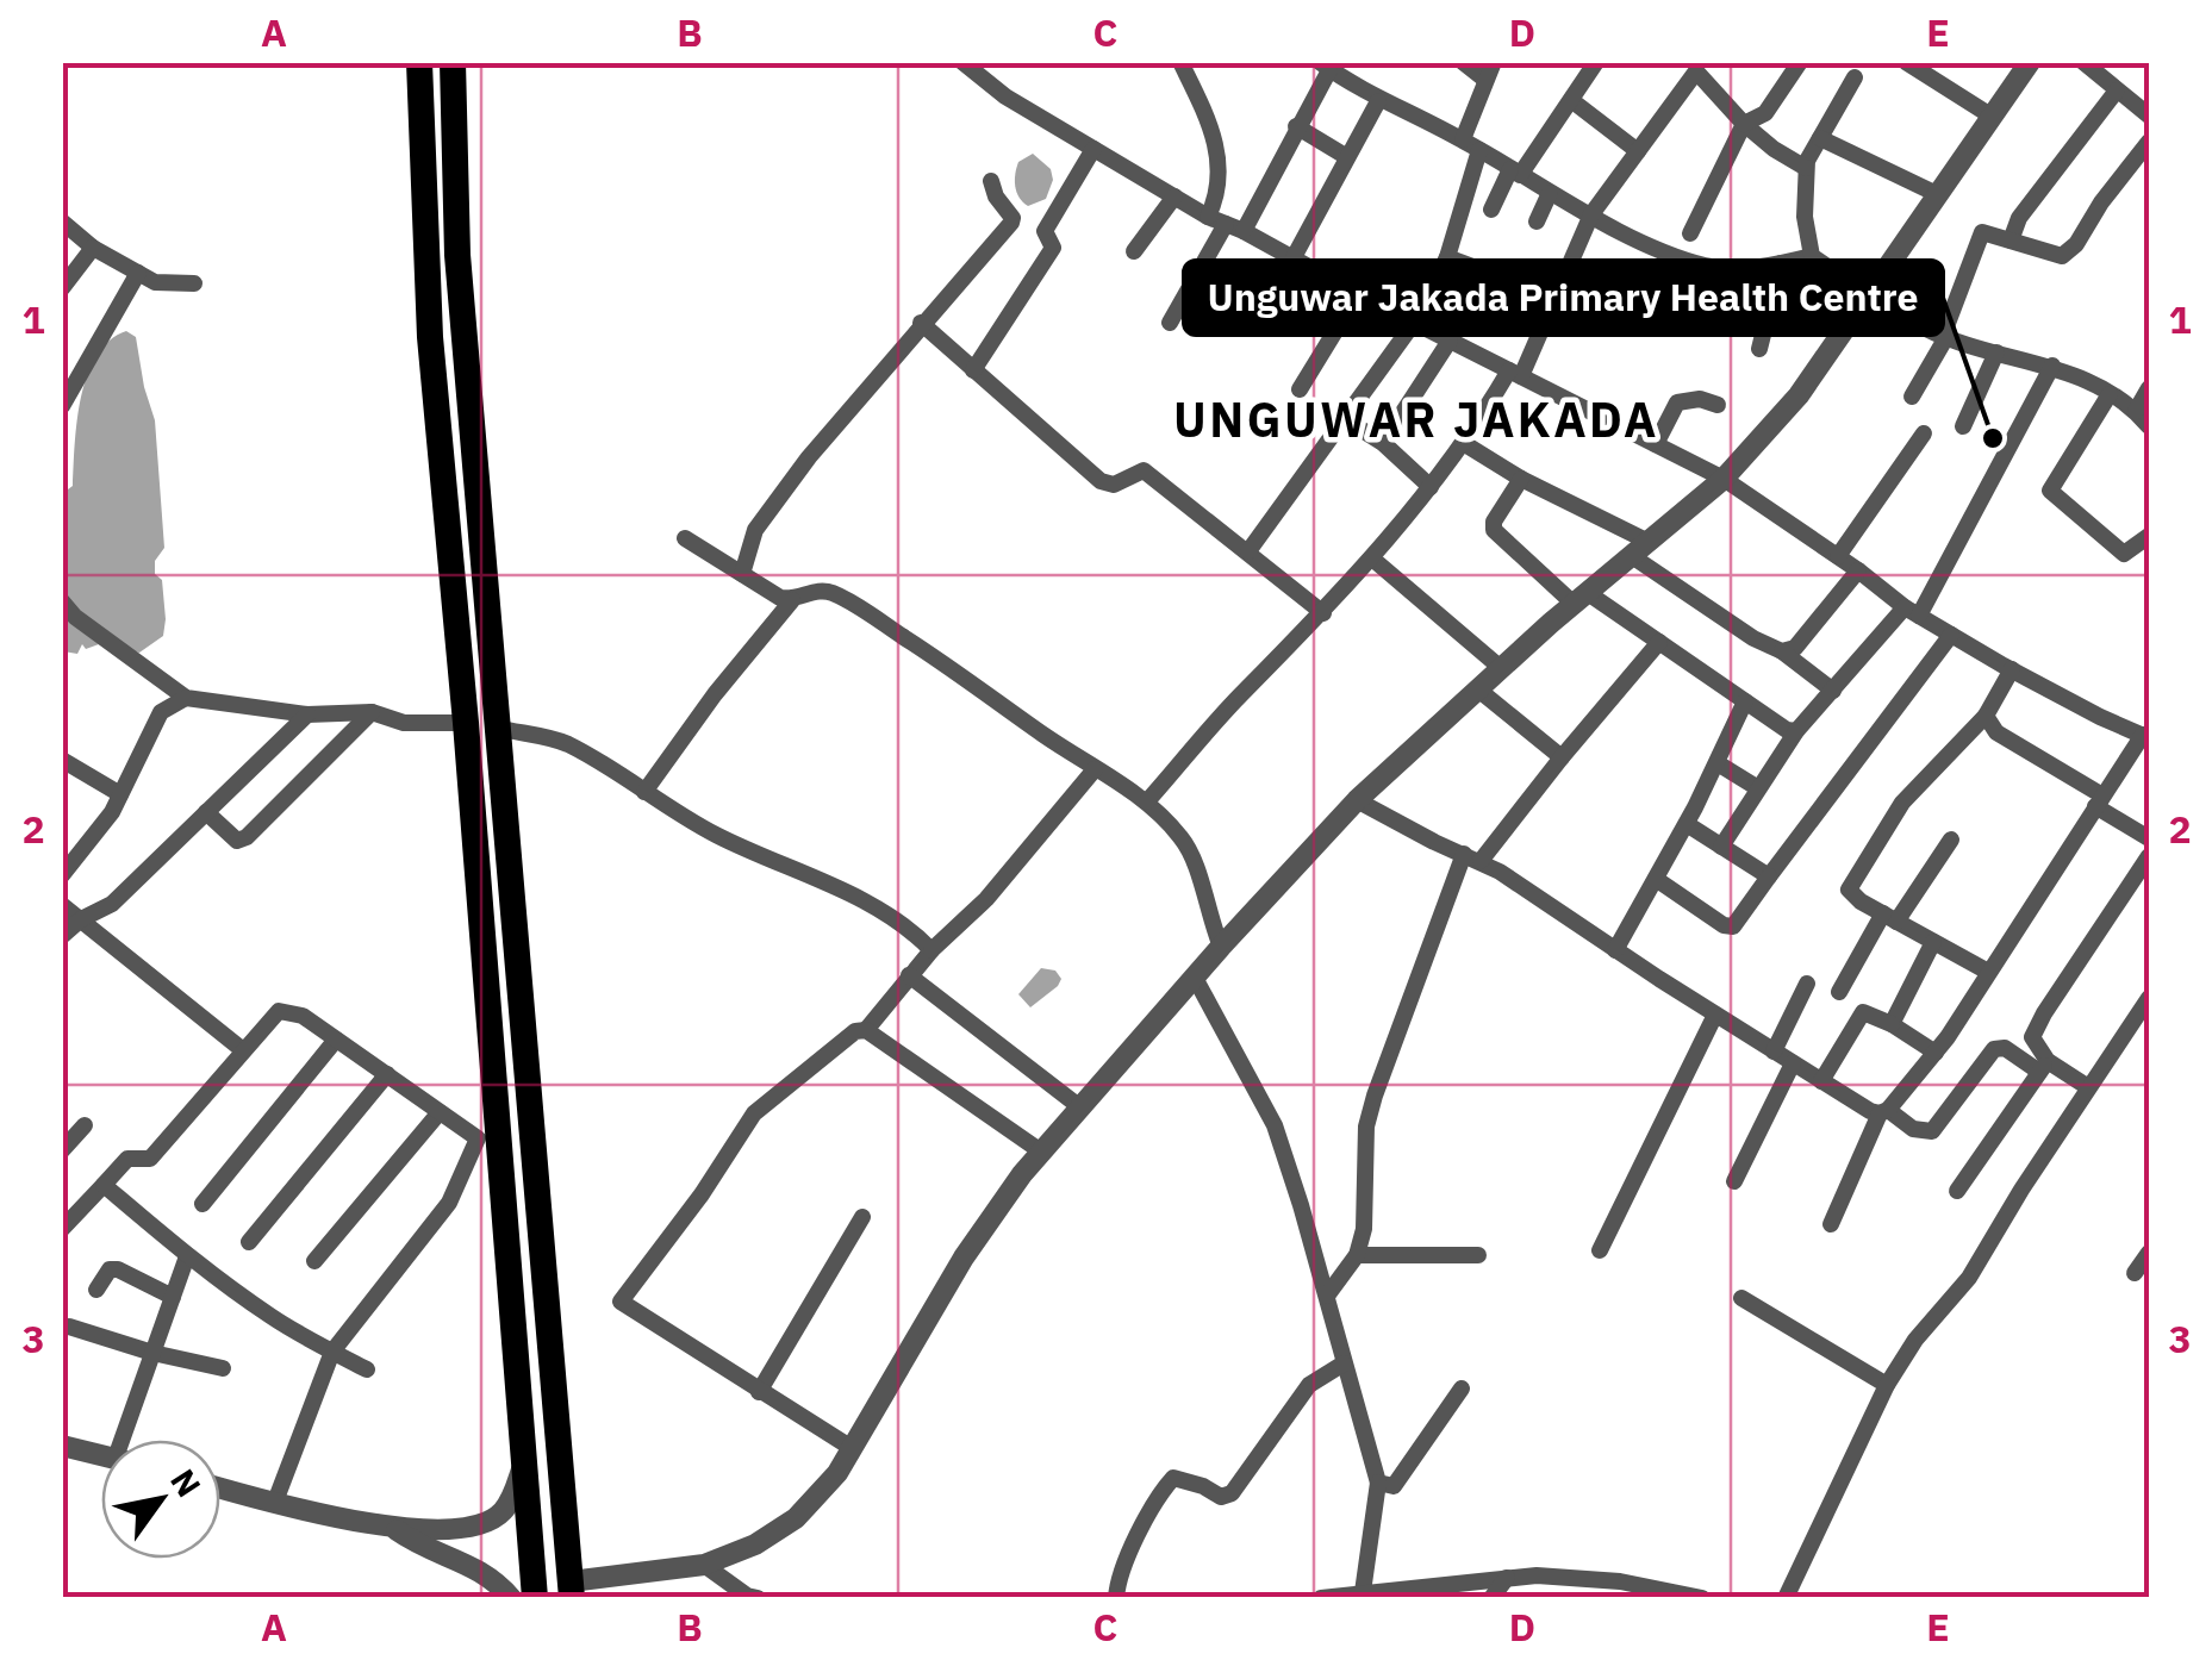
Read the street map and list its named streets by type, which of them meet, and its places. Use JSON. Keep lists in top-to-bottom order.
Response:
{
  "districts": ["UNGUWAR JAKADA"],
  "places": ["Unguwar Jakada Primary Health Centre"],
  "north": "top right",
  "grid": {
    "columns": [
      "A",
      "B",
      "C",
      "D",
      "E"
    ],
    "rows": ["1", "2", "3"]
  }
}
